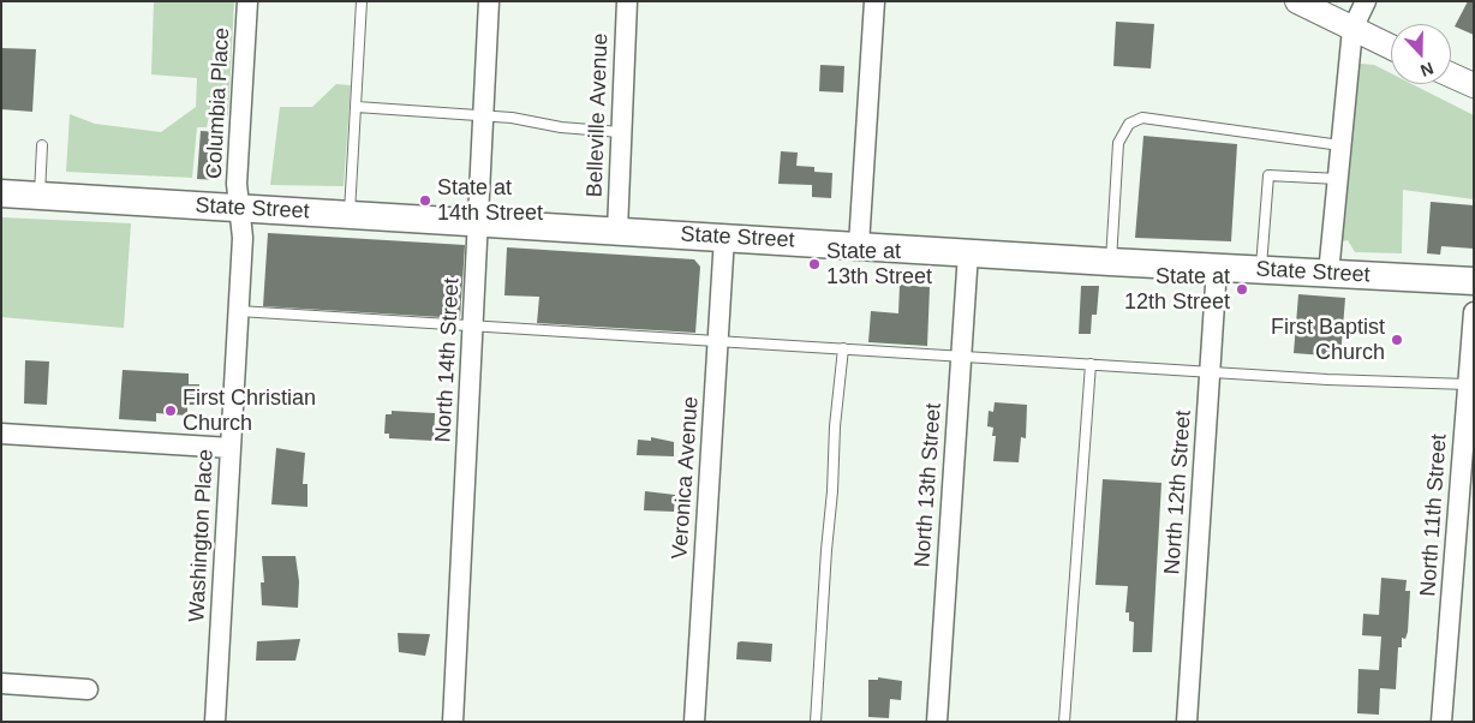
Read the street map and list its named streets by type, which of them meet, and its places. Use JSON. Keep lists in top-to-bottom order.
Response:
{
  "streets": {
    "main road": ["State Street"],
    "street": [
      "Columbia Place",
      "Belleville Avenue",
      "North 14th Street",
      "Veronica Avenue",
      "North 13th Street",
      "North 12th Street",
      "North 11th Street",
      "Washington Place"
    ]
  },
  "crossings": [
    ["Columbia Place", "State Street"],
    ["Columbia Place", "Washington Place"],
    ["Belleville Avenue", "State Street"],
    ["State Street", "North 14th Street"],
    ["State Street", "Veronica Avenue"],
    ["State Street", "North 13th Street"],
    ["State Street", "North 12th Street"],
    ["State Street", "Washington Place"]
  ],
  "places": [
    "State at 14th Street",
    "State at 13th Street",
    "State at 12th Street",
    "First Baptist Church",
    "First Christian Church"
  ],
  "north": "bottom"
}
